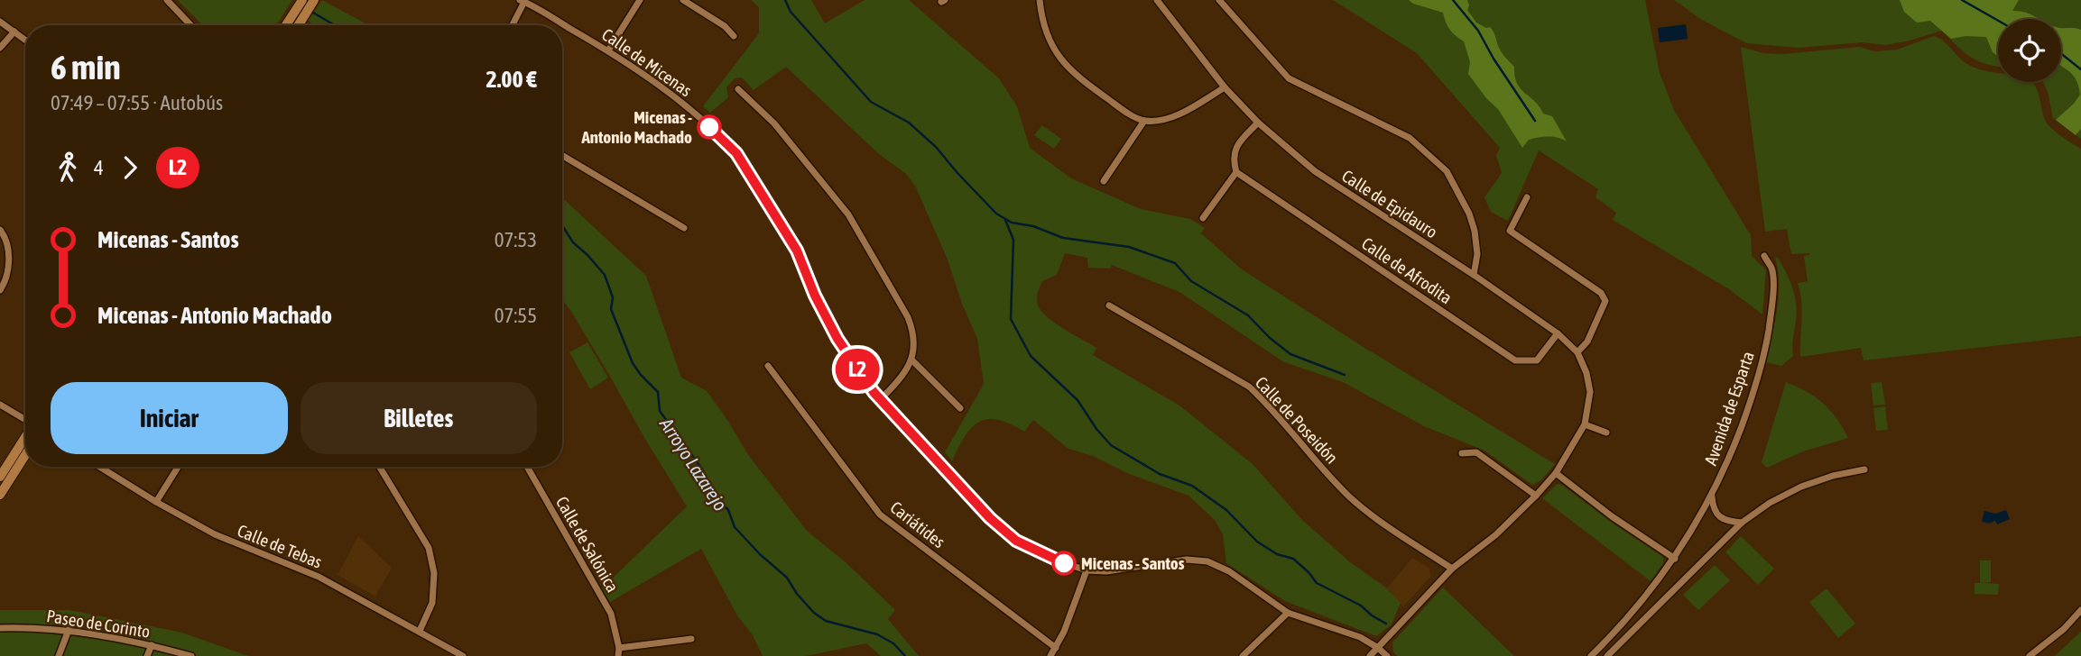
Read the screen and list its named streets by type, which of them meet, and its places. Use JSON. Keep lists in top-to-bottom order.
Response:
{
  "streets": {
    "street": [
      "Calle de Micenas",
      "Calle de Epidauro",
      "Calle de Afrodita",
      "Avenida de Esparta",
      "Calle de Poseidón",
      "Cariátides",
      "Calle de Salónica",
      "Calle de Tebas",
      "Paseo de Corinto"
    ]
  },
  "crossings": [
    ["Calle de Micenas", "Calle de Epidauro"],
    ["Calle de Epidauro", "Calle de Afrodita"],
    ["Calle de Epidauro", "Calle de Poseidón"]
  ],
  "water": ["Arroyo Lazarejo"],
  "places": ["Micenas - Antonio Machado", "Micenas - Santos"],
  "lines": ["bus line L2"],
  "page": {
    "on_map": "L2",
    "heading": ["6 min", "07:49 – 07:55 · Autobús", "2.00 €"],
    "legs": ["4", "L2"],
    "list": [
      {
        "name": "Micenas - Santos",
        "value": "07:53"
      },
      {
        "name": "Micenas - Antonio Machado",
        "value": "07:55"
      }
    ],
    "buttons": ["Iniciar", "Billetes"]
  }
}
